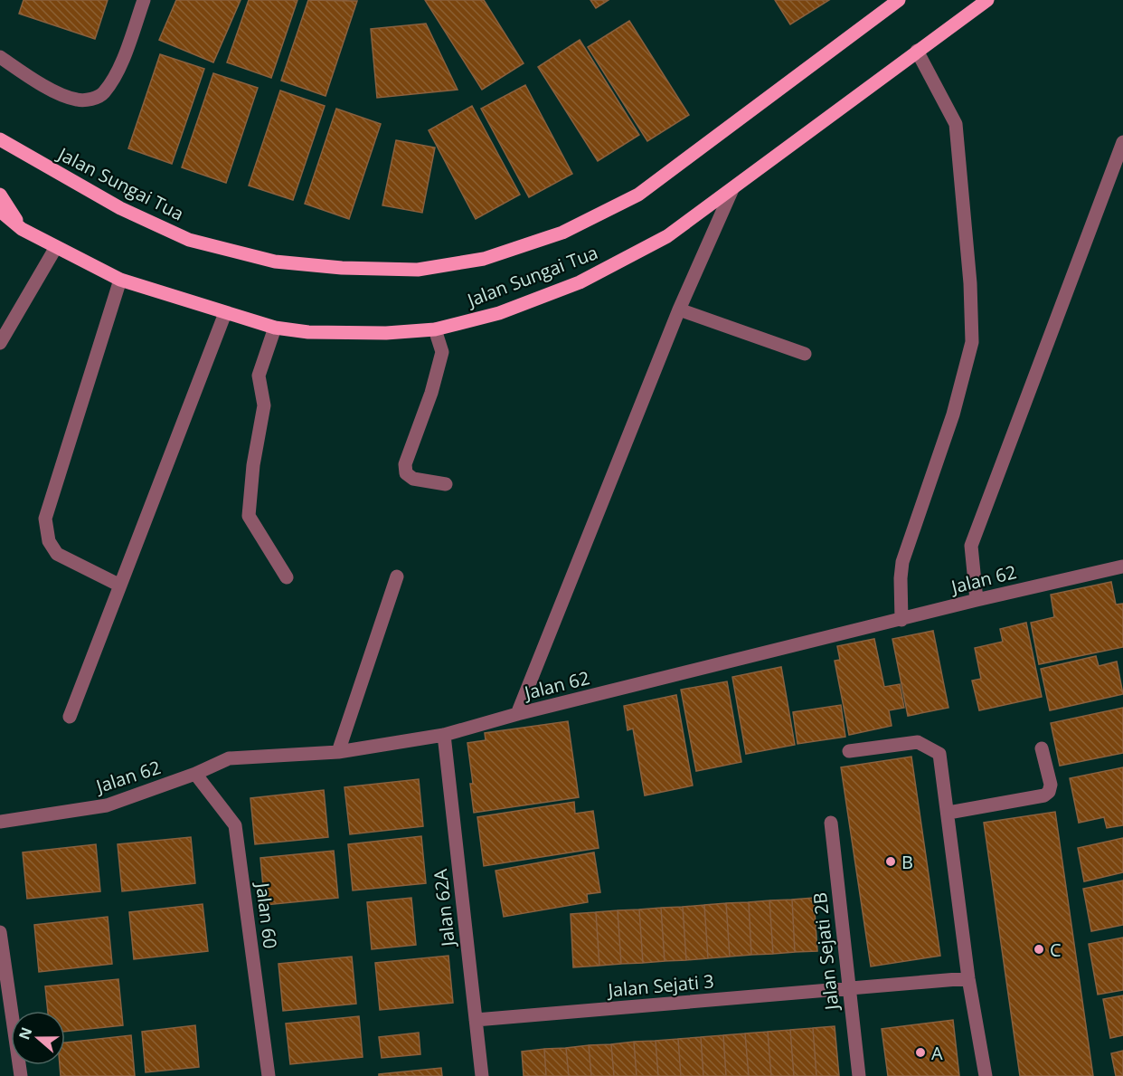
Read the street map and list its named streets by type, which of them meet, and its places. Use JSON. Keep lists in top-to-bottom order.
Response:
{
  "streets": {
    "main road": ["Jalan Sungai Tua"],
    "street": [
      "Jalan 62",
      "Jalan 62A",
      "Jalan 60",
      "Jalan Sejati 2B",
      "Jalan Sejati 3"
    ]
  },
  "crossings": [
    ["Jalan 62", "Jalan 62A"],
    ["Jalan 62", "Jalan 60"],
    ["Jalan 62A", "Jalan Sejati 3"],
    ["Jalan Sejati 2B", "Jalan Sejati 3"]
  ],
  "places": ["B", "C", "A"],
  "north": "left"
}
